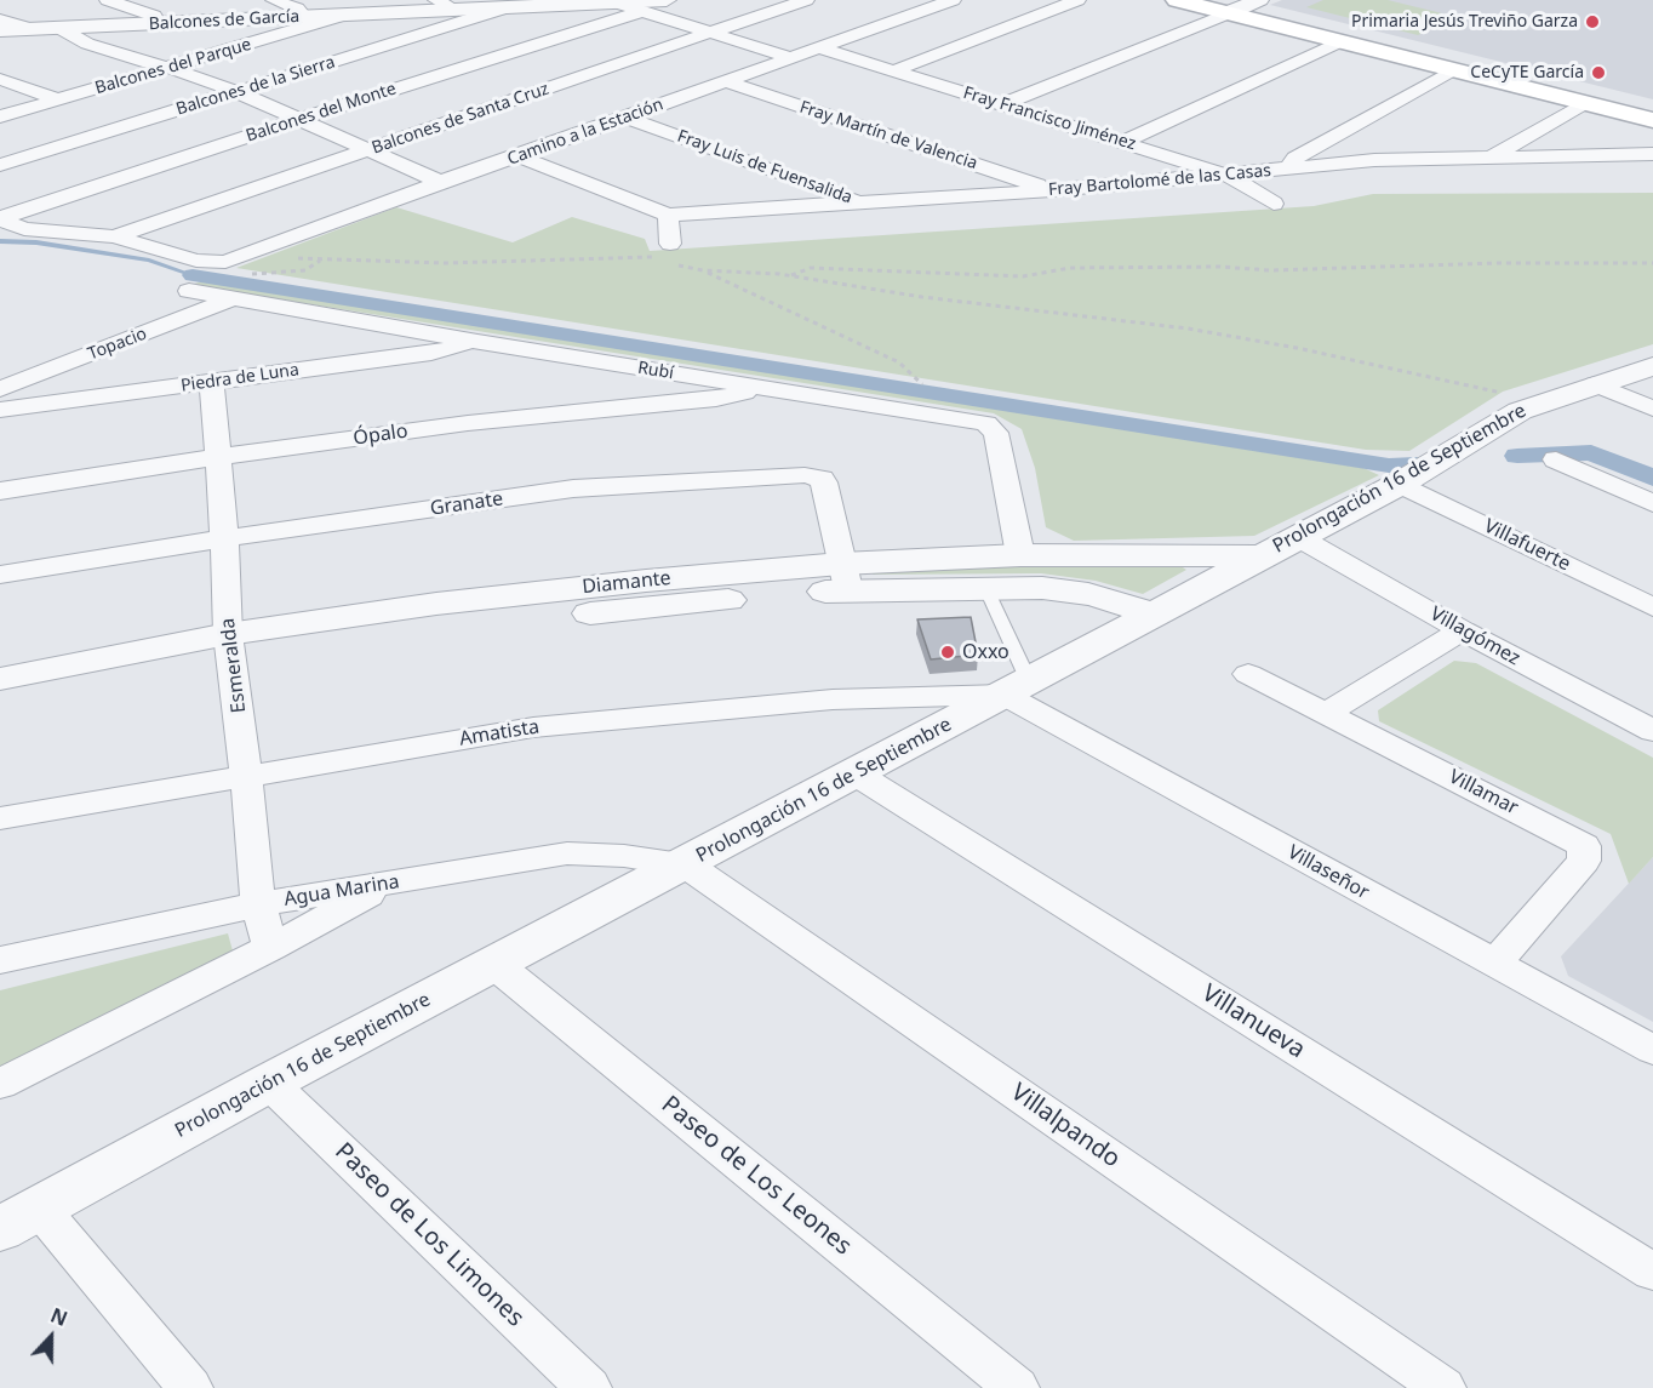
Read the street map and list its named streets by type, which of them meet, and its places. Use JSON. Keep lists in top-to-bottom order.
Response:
{
  "streets": {
    "street": [
      "Balcones de García",
      "Balcones del Parque",
      "Balcones de la Sierra",
      "Balcones del Monte",
      "Balcones de Santa Cruz",
      "Fray Francisco Jiménez",
      "Camino a la Estación",
      "Fray Martín de Valencia",
      "Fray Luis de Fuensalida",
      "Fray Bartolomé de las Casas",
      "Topacio",
      "Rubí",
      "Piedra de Luna",
      "Ópalo",
      "Prolongación 16 de Septiembre",
      "Granate",
      "Villafuerte",
      "Diamante",
      "Villagómez",
      "Esmeralda",
      "Amatista",
      "Villamar",
      "Villaseñor",
      "Agua Marina",
      "Villanueva",
      "Villalpando",
      "Paseo de Los Leones",
      "Paseo de Los Limones"
    ]
  },
  "crossings": [
    ["Balcones de García", "Balcones del Parque"],
    ["Balcones de García", "Balcones de la Sierra"],
    ["Fray Francisco Jiménez", "Camino a la Estación"],
    ["Fray Francisco Jiménez", "Fray Bartolomé de las Casas"],
    ["Camino a la Estación", "Fray Martín de Valencia"],
    ["Camino a la Estación", "Fray Luis de Fuensalida"],
    ["Fray Martín de Valencia", "Fray Bartolomé de las Casas"],
    ["Fray Luis de Fuensalida", "Fray Bartolomé de las Casas"],
    ["Topacio", "Rubí"],
    ["Rubí", "Piedra de Luna"],
    ["Rubí", "Ópalo"],
    ["Rubí", "Diamante"],
    ["Piedra de Luna", "Esmeralda"],
    ["Ópalo", "Esmeralda"],
    ["Prolongación 16 de Septiembre", "Villafuerte"],
    ["Prolongación 16 de Septiembre", "Diamante"],
    ["Prolongación 16 de Septiembre", "Villagómez"],
    ["Prolongación 16 de Septiembre", "Amatista"],
    ["Prolongación 16 de Septiembre", "Villaseñor"],
    ["Prolongación 16 de Septiembre", "Agua Marina"],
    ["Prolongación 16 de Septiembre", "Villanueva"],
    ["Prolongación 16 de Septiembre", "Villalpando"],
    ["Prolongación 16 de Septiembre", "Paseo de Los Leones"],
    ["Prolongación 16 de Septiembre", "Paseo de Los Limones"],
    ["Granate", "Diamante"],
    ["Granate", "Esmeralda"],
    ["Diamante", "Esmeralda"],
    ["Esmeralda", "Amatista"],
    ["Esmeralda", "Agua Marina"],
    ["Amatista", "Villaseñor"],
    ["Villamar", "Villaseñor"],
    ["Agua Marina", "Villalpando"]
  ],
  "places": ["Primaria Jesús Treviño Garza", "CeCyTE García", "Oxxo"],
  "north": "top"
}
